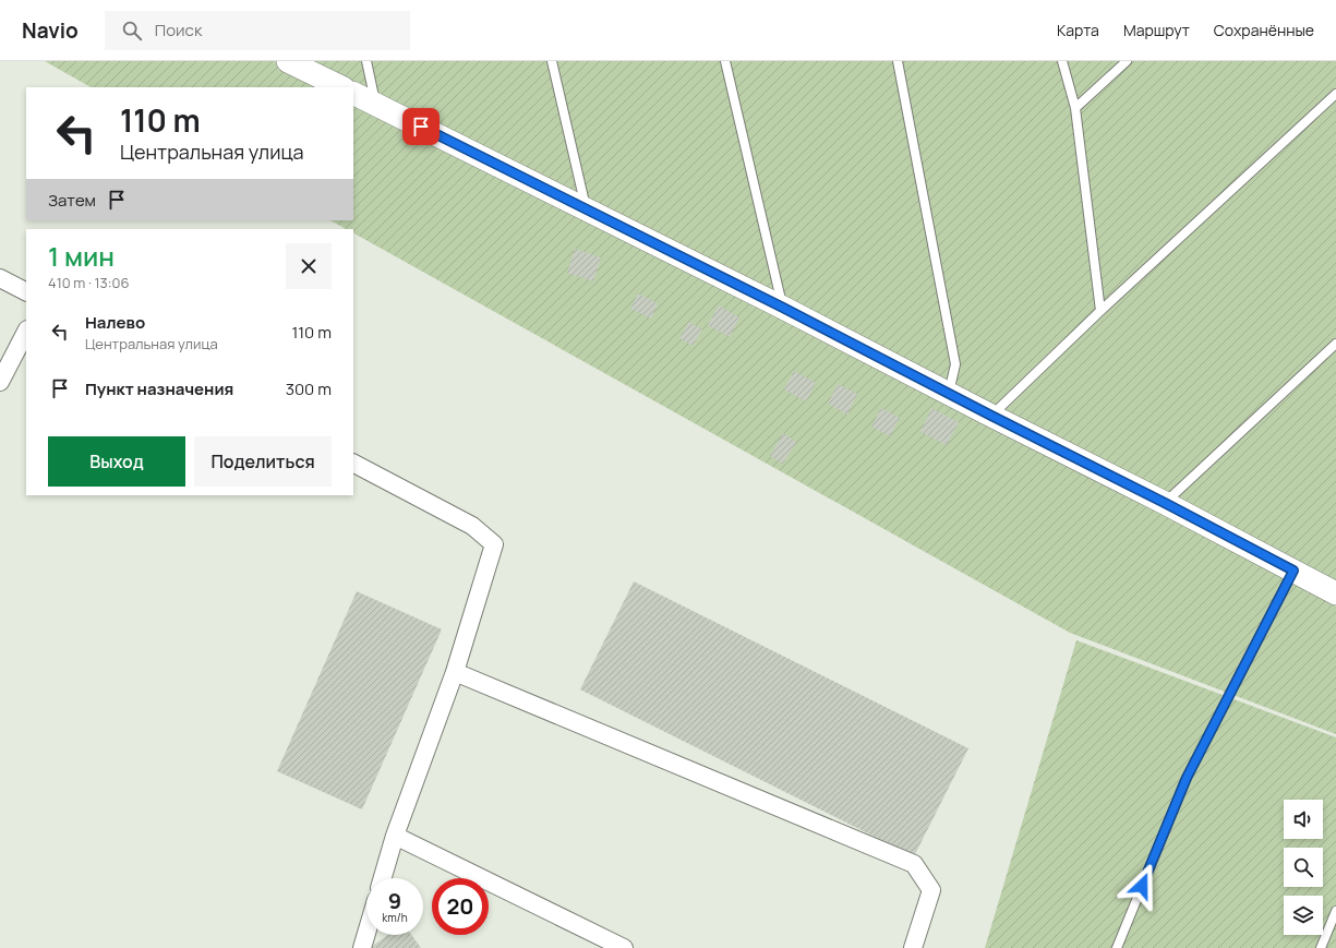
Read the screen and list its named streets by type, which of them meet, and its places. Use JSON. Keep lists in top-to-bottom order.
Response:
{
  "page": {
    "header": "Navio",
    "search": "Поиск",
    "nav": ["Карта", "Маршрут", "Сохранённые"],
    "turn": ["110 m", "Центральная улица"],
    "then": "Затем",
    "heading": ["1 мин", "410 m · 13:06"],
    "list": [
      {
        "name": "Налево",
        "note": "Центральная улица",
        "value": "110 m"
      },
      {
        "name": "Пункт назначения",
        "value": "300 m"
      }
    ],
    "buttons": ["Выход", "Поделиться"],
    "speed": "9 km/h",
    "limit": "20"
  }
}
